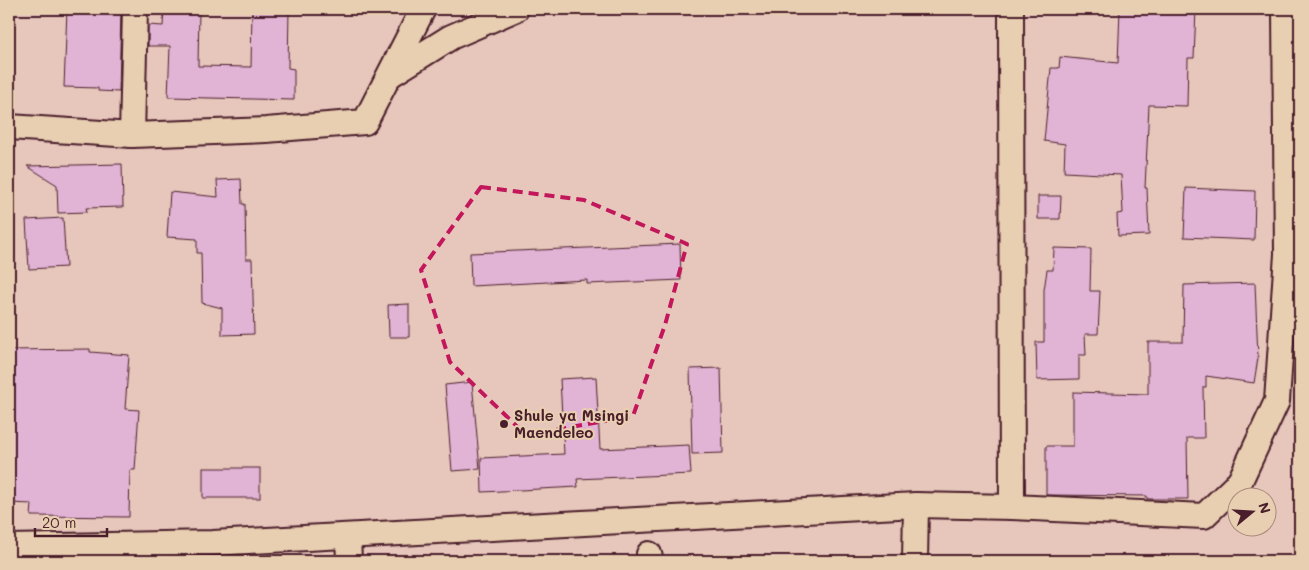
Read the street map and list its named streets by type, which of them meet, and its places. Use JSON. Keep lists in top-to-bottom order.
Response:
{
  "places": ["Shule ya Msingi Maendeleo"],
  "scale_bar": "20 m",
  "north": "right"
}
